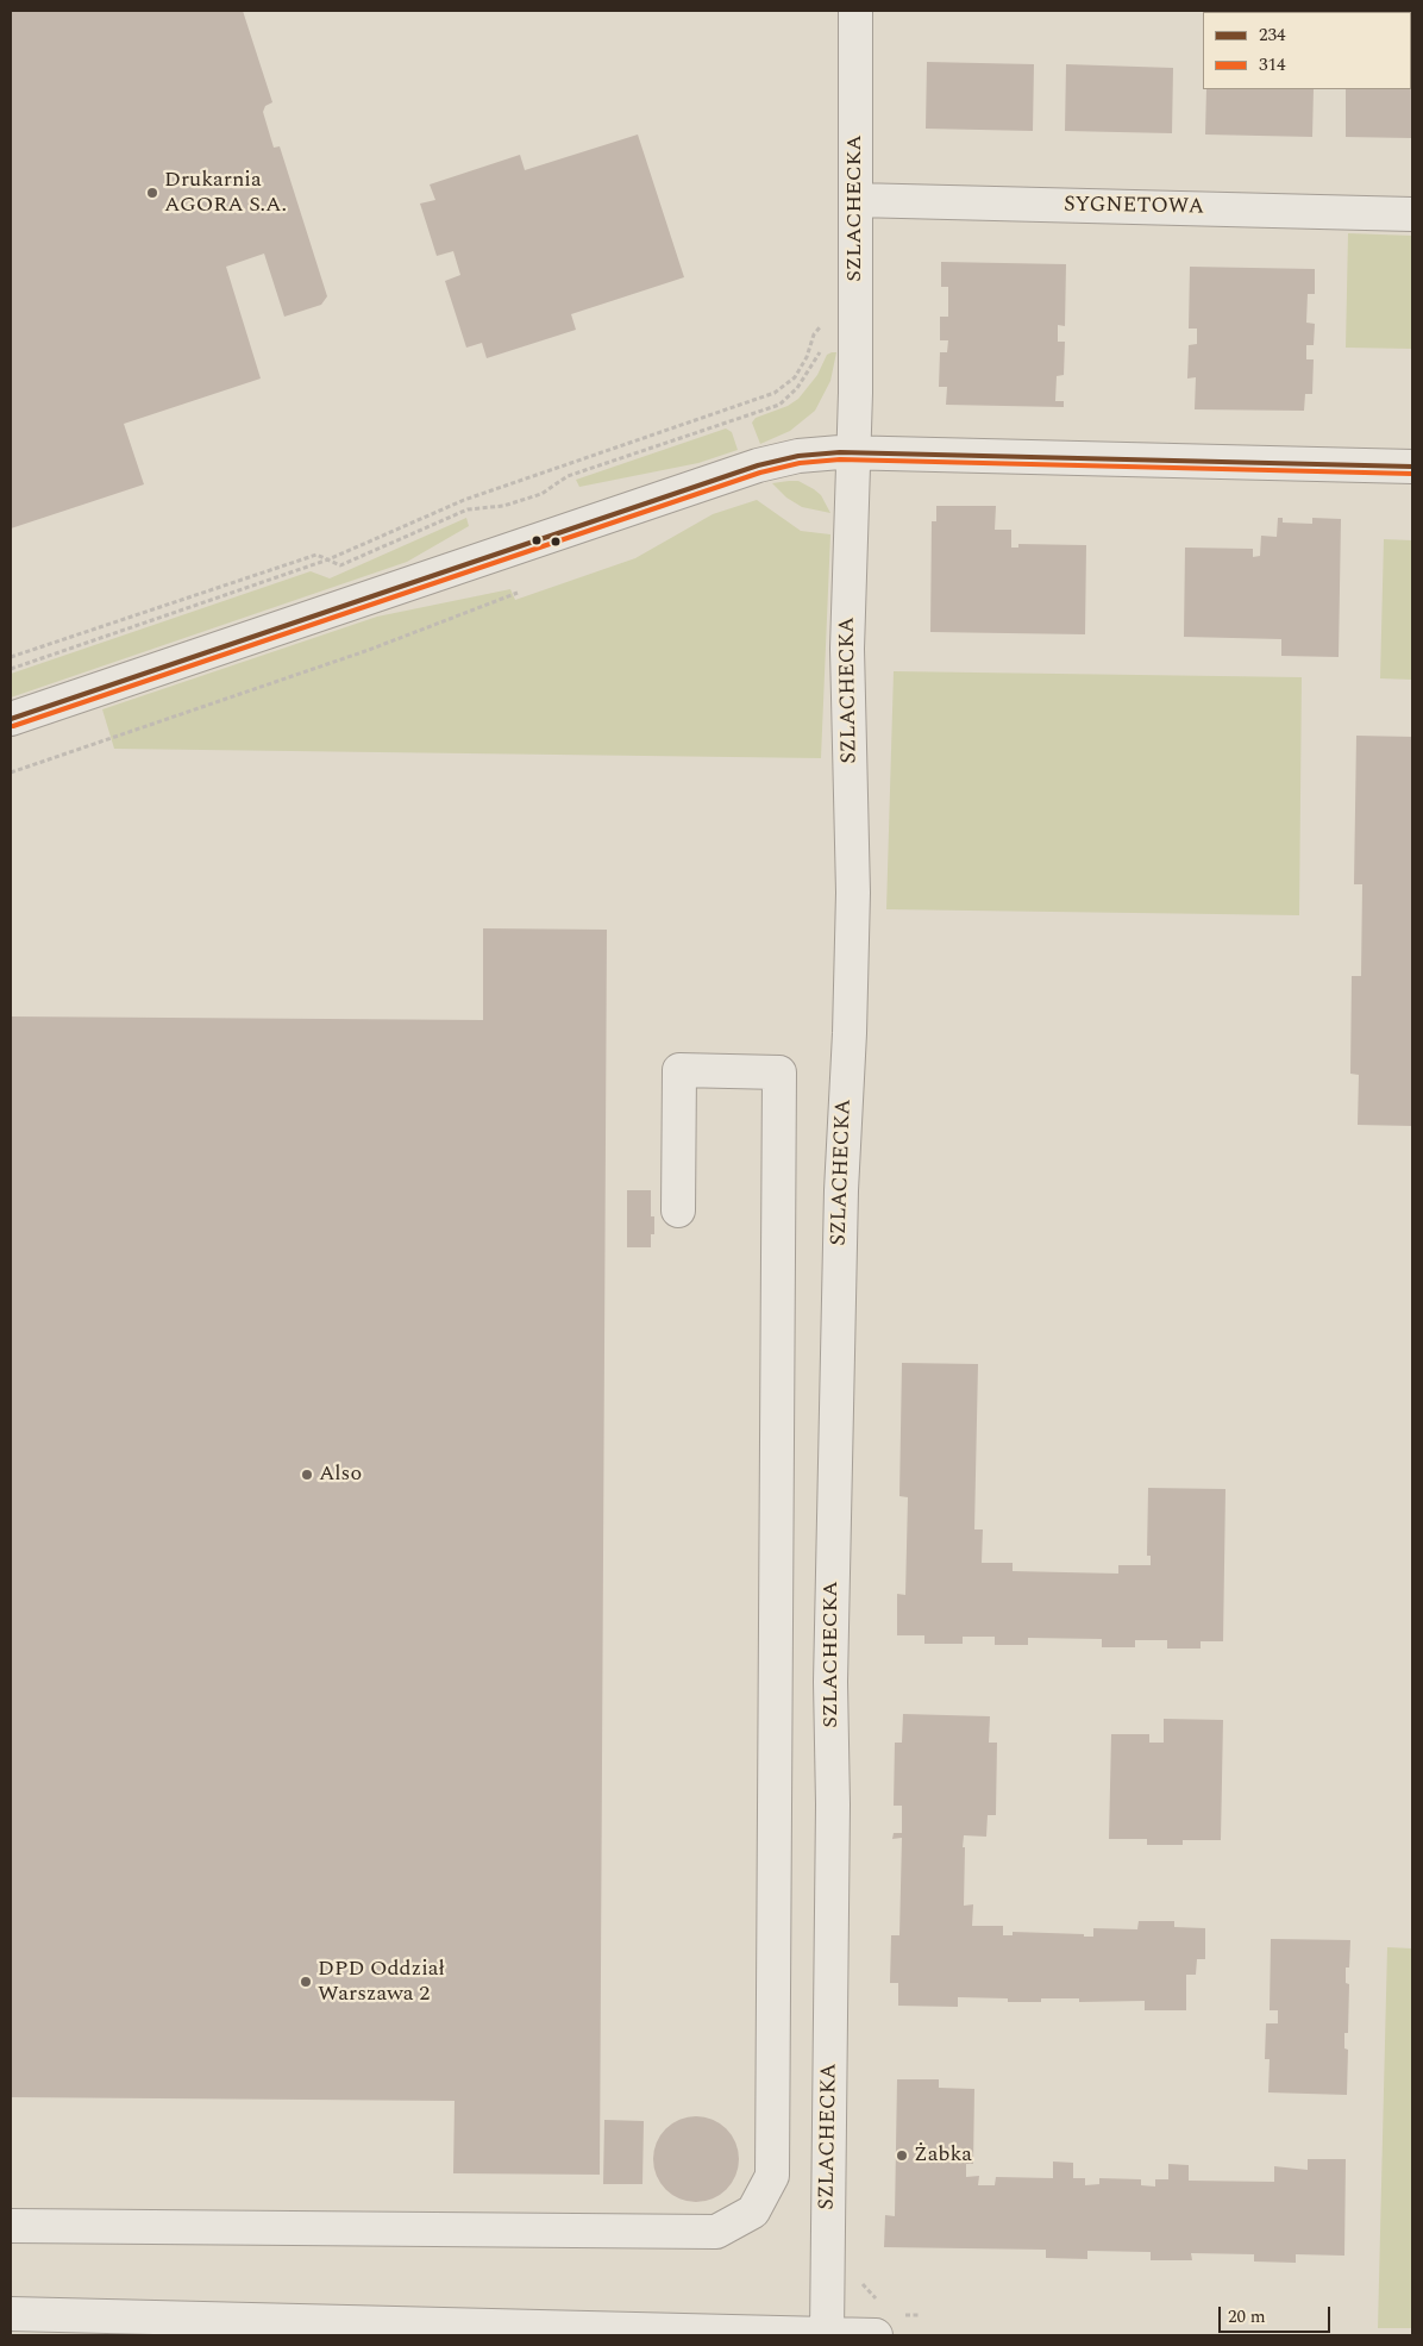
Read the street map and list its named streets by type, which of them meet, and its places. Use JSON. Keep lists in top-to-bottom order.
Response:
{
  "streets": {
    "street": ["SYGNETOWA", "SZLACHECKA"]
  },
  "crossings": [
    ["SYGNETOWA", "SZLACHECKA"]
  ],
  "places": [
    "Drukarnia AGORA S.A.",
    "Also",
    "DPD Oddział Warszawa 2",
    "Żabka"
  ],
  "lines": ["transit line 234", "transit line 314"],
  "legend": ["234", "314"],
  "scale_bar": "20 m"
}
